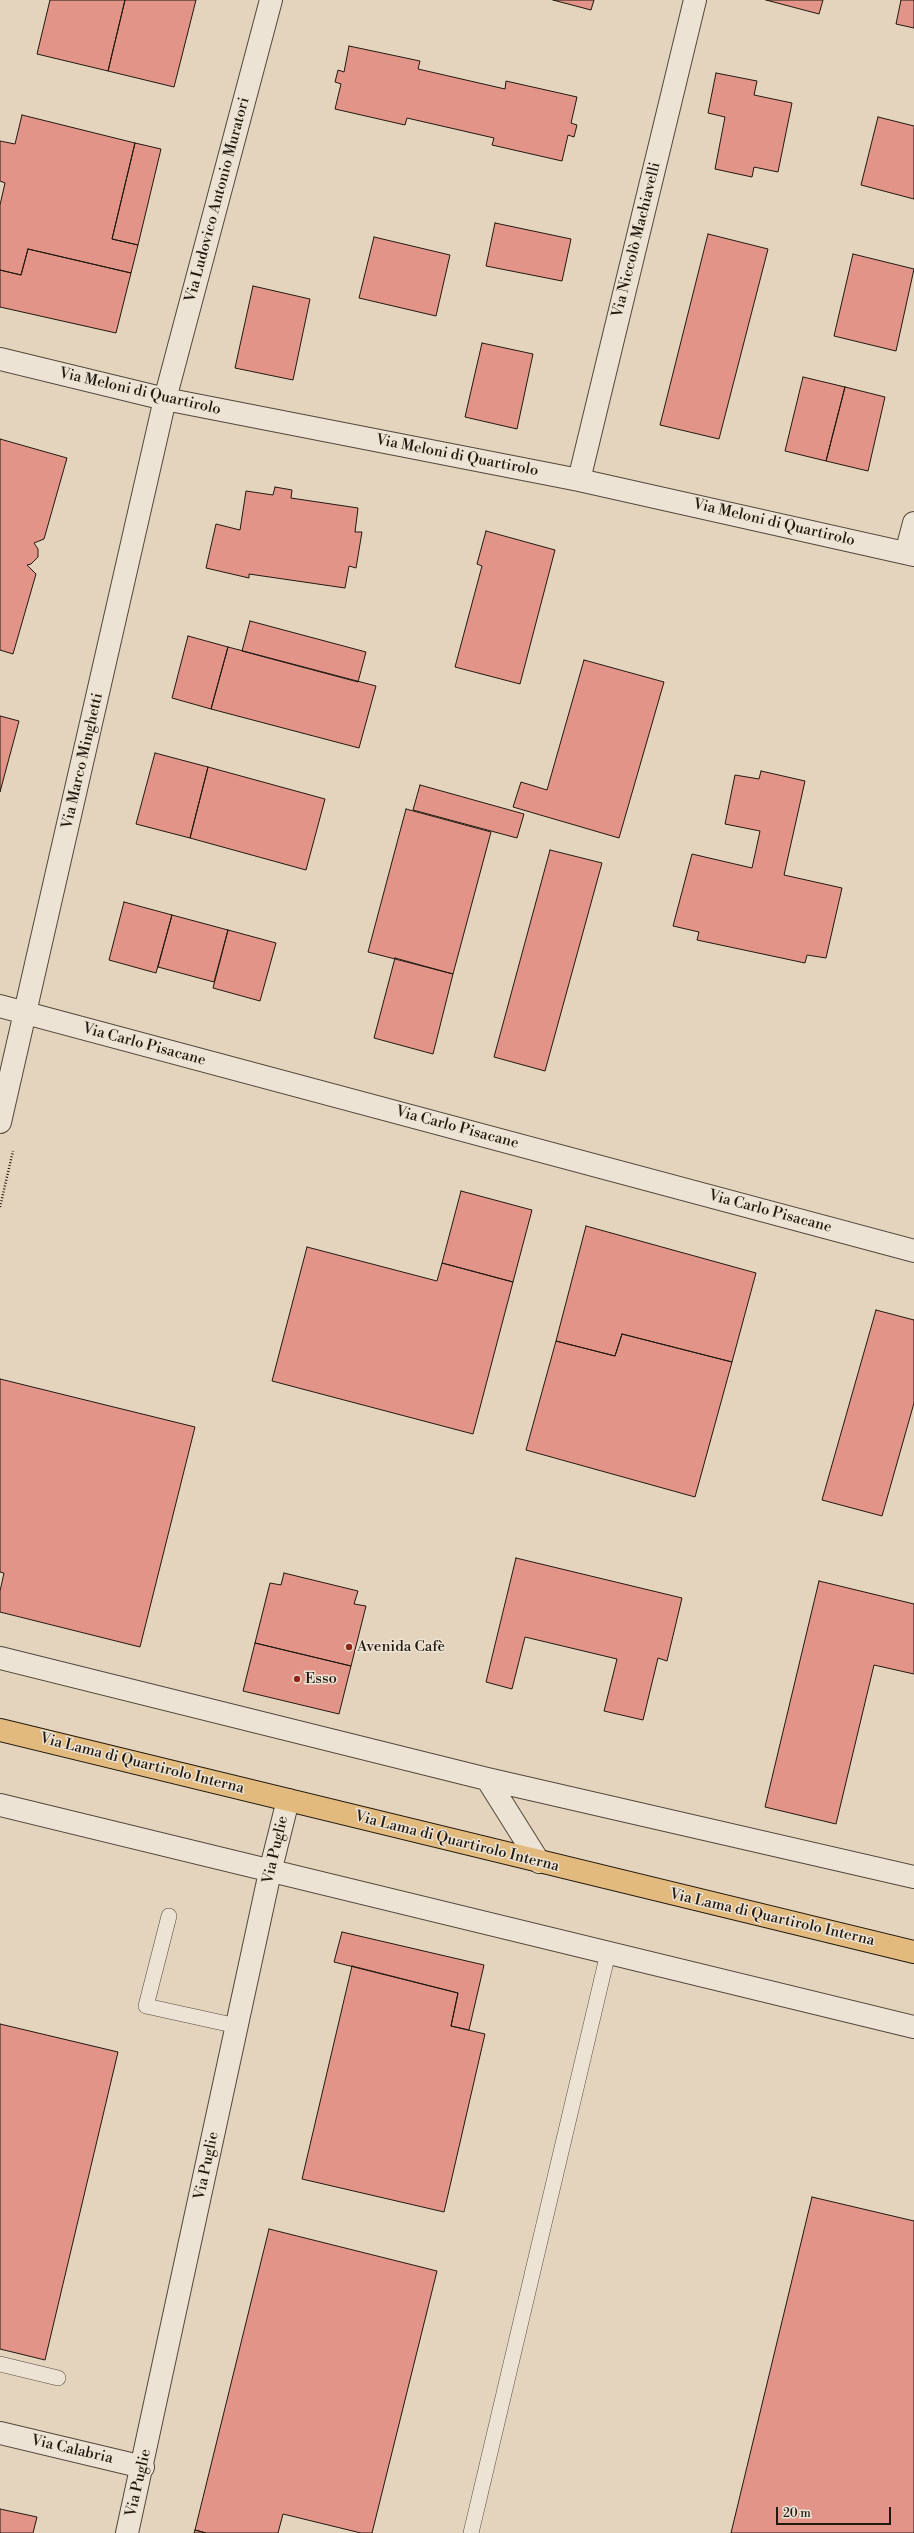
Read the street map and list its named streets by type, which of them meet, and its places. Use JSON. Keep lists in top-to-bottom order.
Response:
{
  "streets": {
    "main road": ["Via Lama di Quartirolo Interna"],
    "street": [
      "Via Ludovico Antonio Muratori",
      "Via Niccolò Machiavelli",
      "Via Meloni di Quartirolo",
      "Via Marco Minghetti",
      "Via Carlo Pisacane",
      "Via Puglie",
      "Via Calabria"
    ]
  },
  "crossings": [
    ["Via Ludovico Antonio Muratori", "Via Meloni di Quartirolo"],
    ["Via Ludovico Antonio Muratori", "Via Marco Minghetti"],
    ["Via Niccolò Machiavelli", "Via Meloni di Quartirolo"],
    ["Via Meloni di Quartirolo", "Via Marco Minghetti"],
    ["Via Marco Minghetti", "Via Carlo Pisacane"],
    ["Via Lama di Quartirolo Interna", "Via Puglie"],
    ["Via Puglie", "Via Calabria"]
  ],
  "places": ["Avenida Cafè", "Esso"],
  "scale_bar": "20 m"
}
